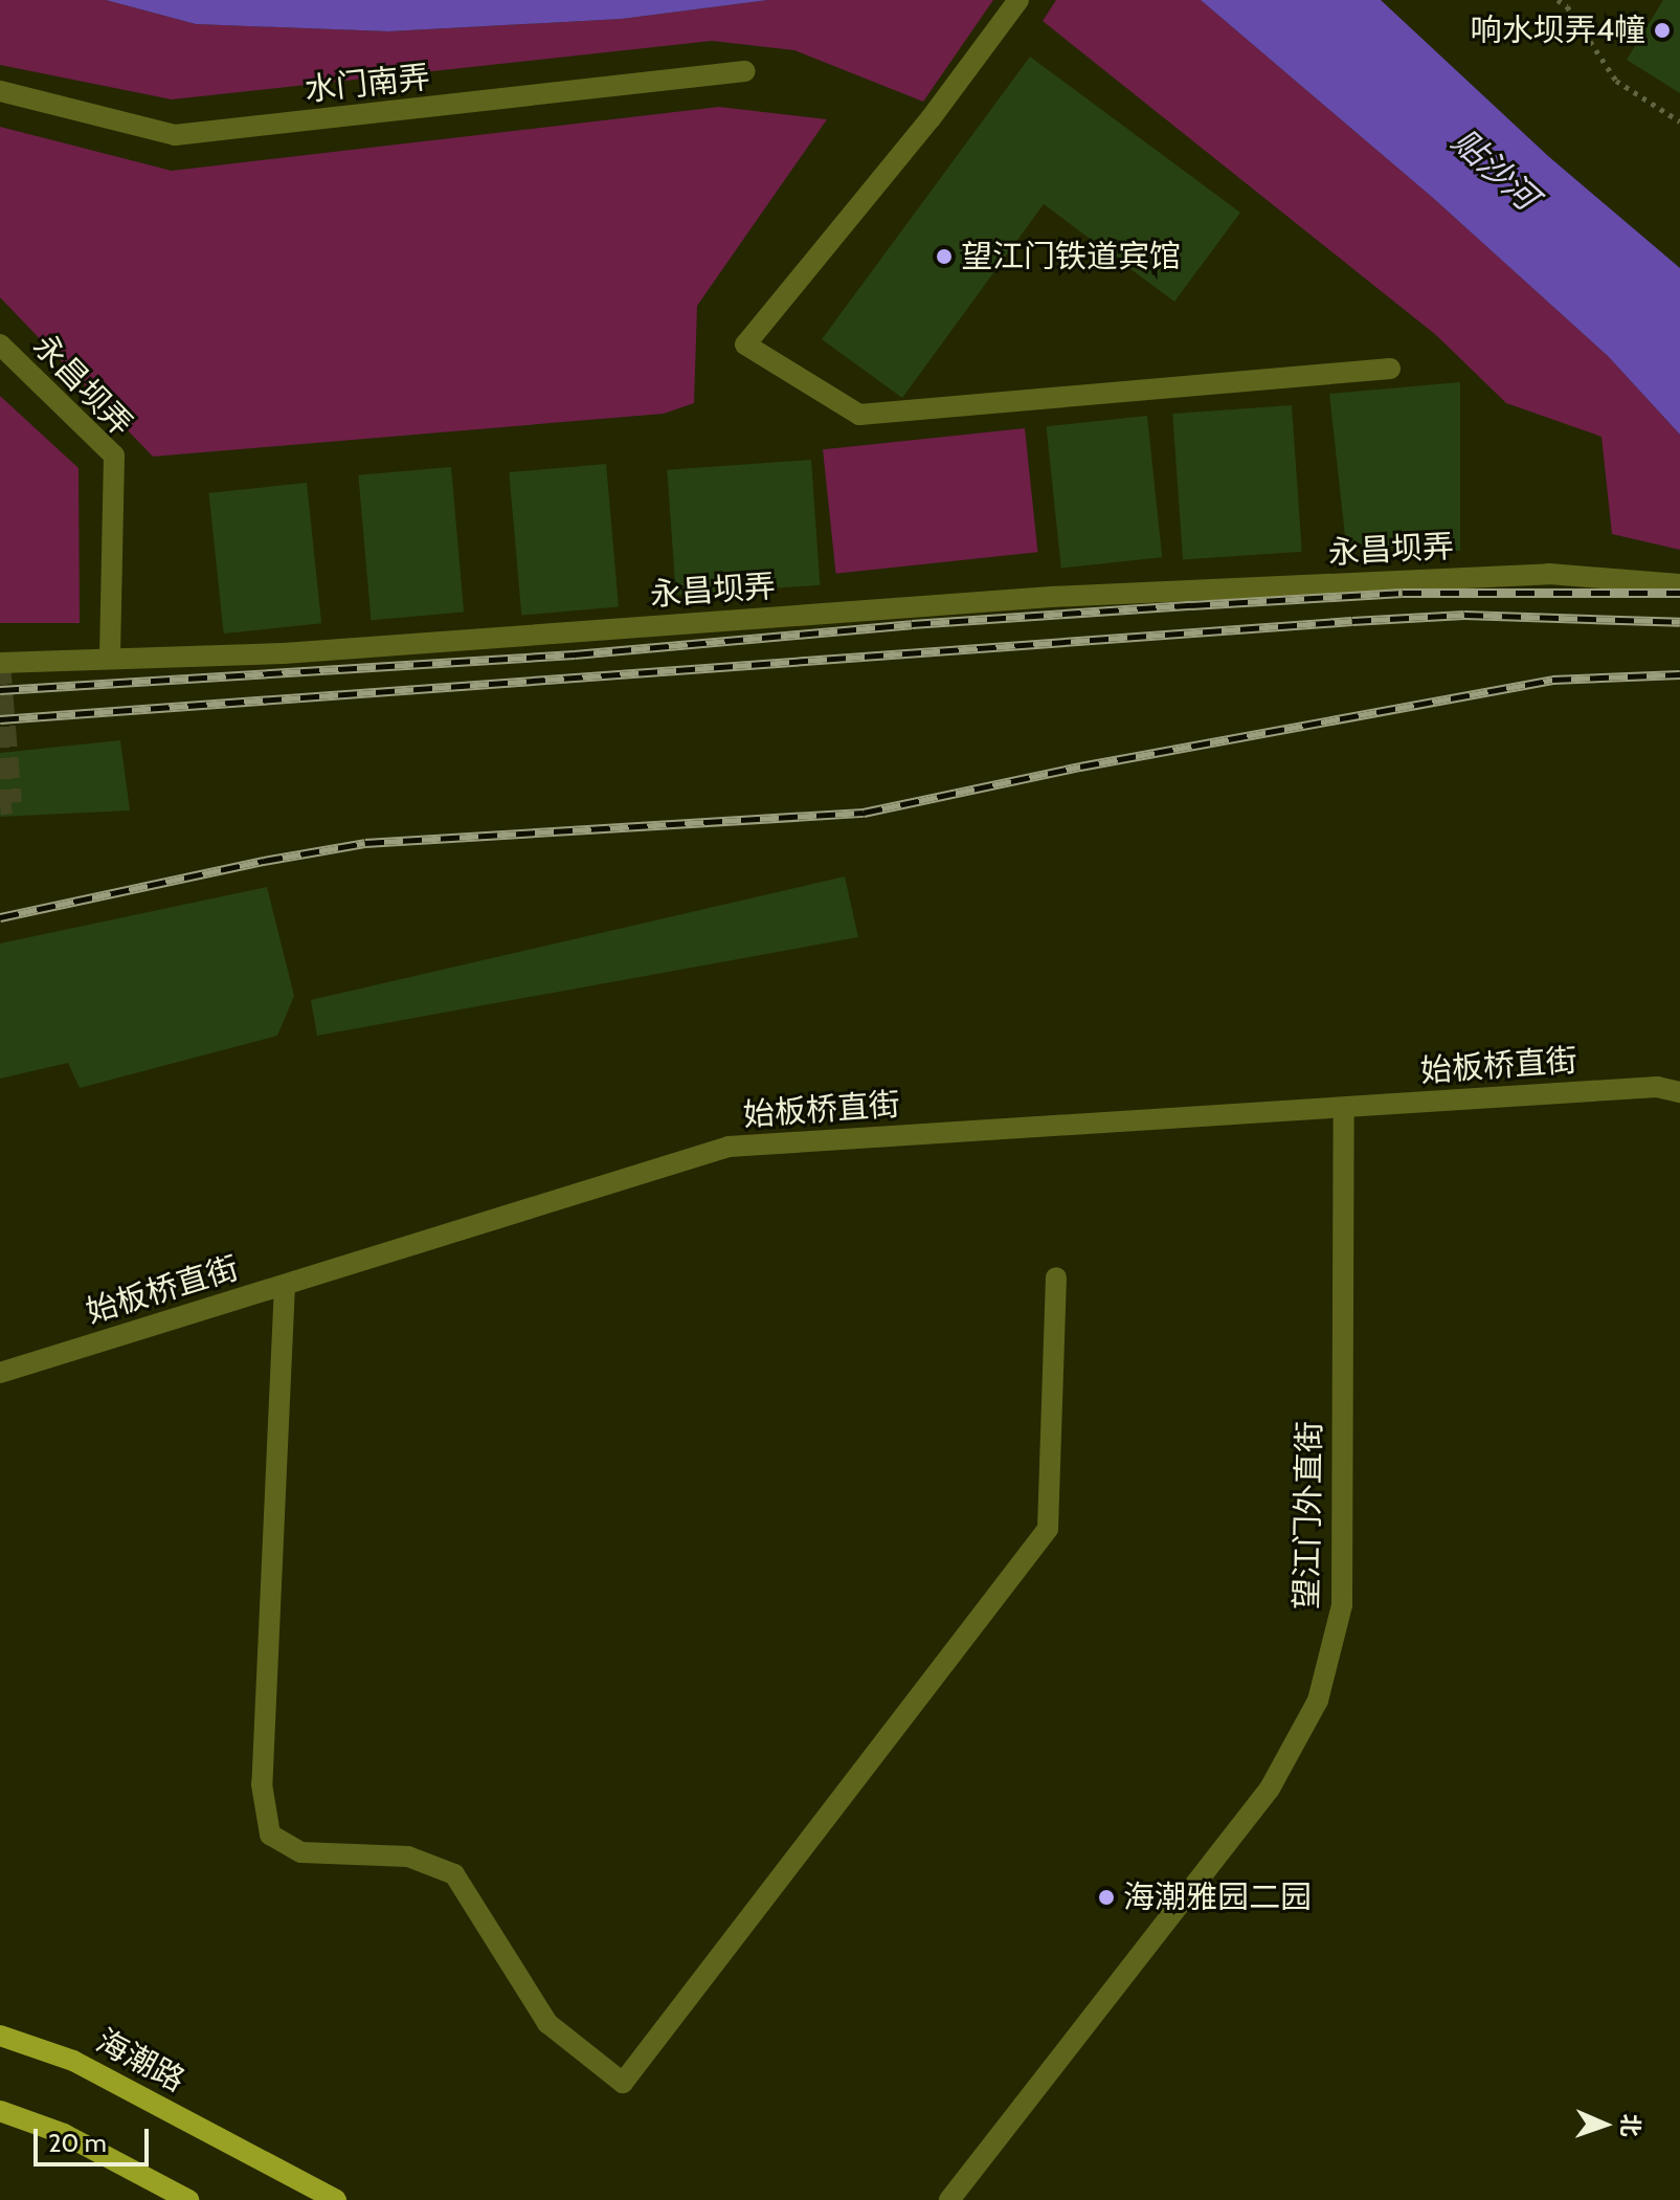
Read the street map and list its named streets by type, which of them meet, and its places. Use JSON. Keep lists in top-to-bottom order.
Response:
{
  "streets": {
    "main road": ["海潮路"],
    "street": [
      "水门南弄",
      "永昌坝弄",
      "始板桥直街",
      "望江门外直街"
    ]
  },
  "crossings": [
    ["始板桥直街", "望江门外直街"]
  ],
  "water": ["贴沙河"],
  "places": ["响水坝弄4幢", "望江门铁道宾馆", "海潮雅园二园"],
  "scale_bar": "20 m",
  "north": "right"
}
